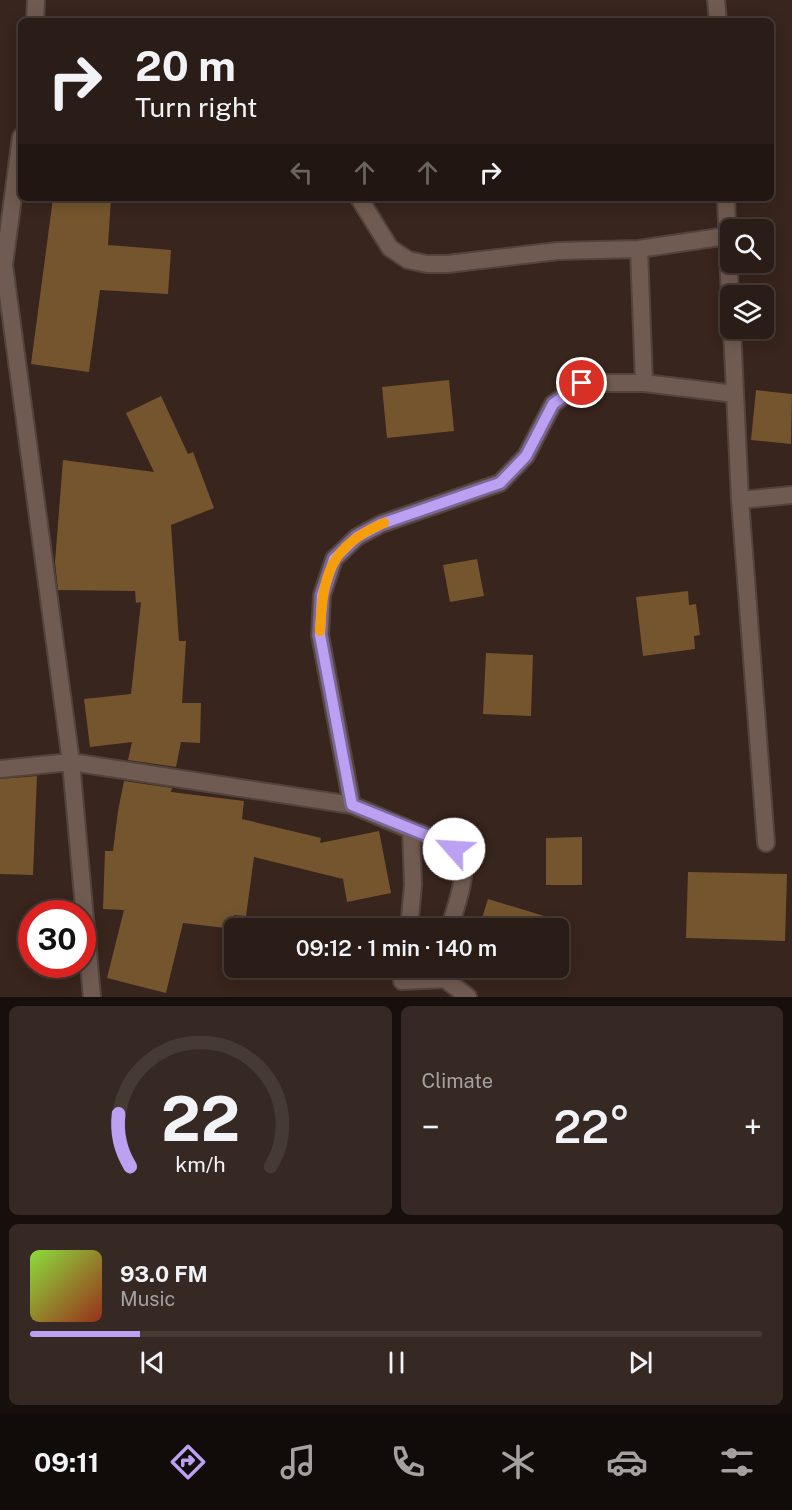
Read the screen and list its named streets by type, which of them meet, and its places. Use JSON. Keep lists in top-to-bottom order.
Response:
{
  "page": {
    "turn": ["20 m", "Turn right"],
    "limit": "30",
    "trip": "09:12 · 1 min · 140 m",
    "tile": "Climate",
    "heat": ["−", "22°", "+"],
    "song": ["93.0 FM", "Music"],
    "tabs": "09:11",
    "gauge": ["22", "km/h"]
  }
}
